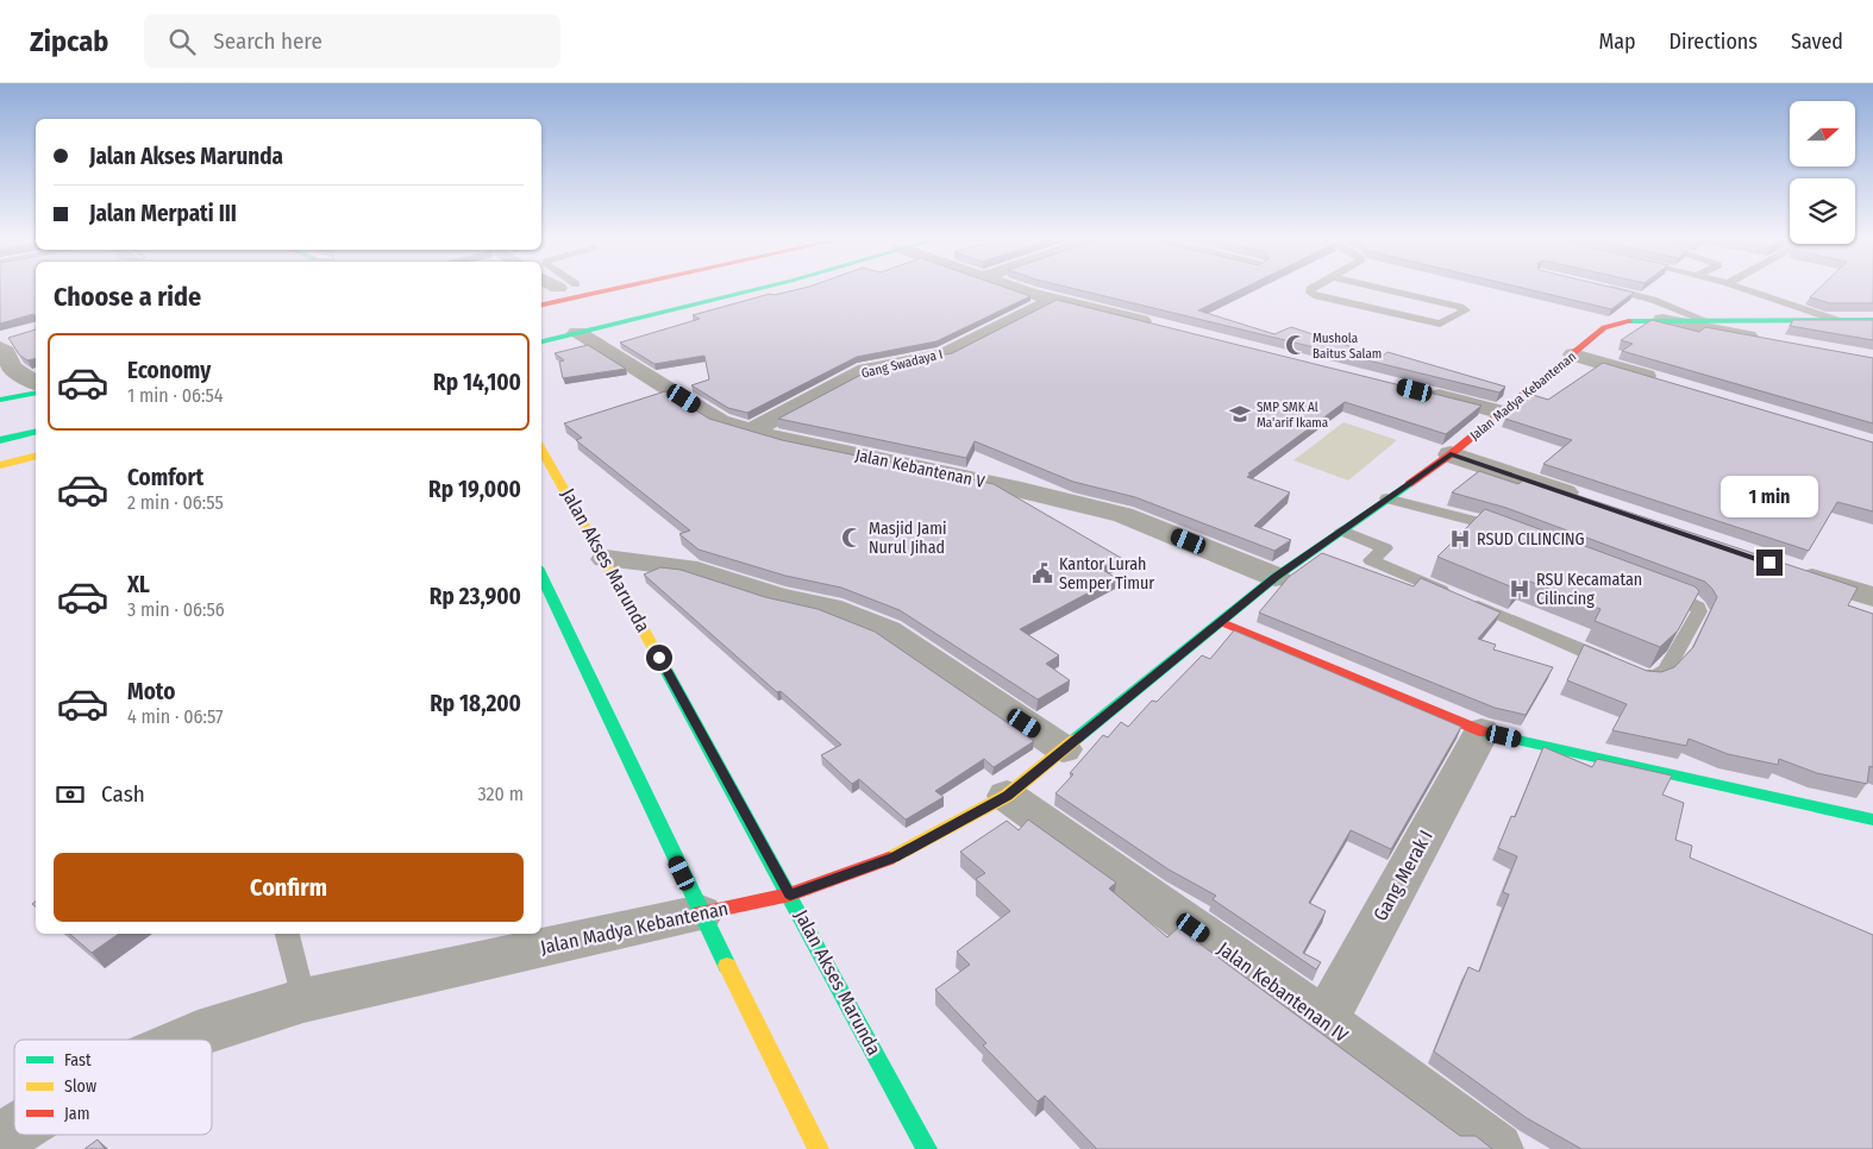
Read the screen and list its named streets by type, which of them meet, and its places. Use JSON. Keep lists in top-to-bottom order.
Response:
{
  "streets": {
    "main road": ["Jalan Madya Kebantenan", "Jalan Akses Marunda"],
    "street": [
      "Gang Swadaya I",
      "Jalan Kebantenan V",
      "Gang Merak I",
      "Jalan Kebantenan IV"
    ]
  },
  "crossings": [
    ["Gang Swadaya I", "Jalan Kebantenan V"],
    ["Jalan Madya Kebantenan", "Jalan Kebantenan V"],
    ["Jalan Madya Kebantenan", "Jalan Akses Marunda"],
    ["Jalan Madya Kebantenan", "Jalan Kebantenan IV"],
    ["Gang Merak I", "Jalan Kebantenan IV"]
  ],
  "places": {
    "mosque": ["Mushola Baitus Salam", "Masjid Jami Nurul Jihad"],
    "school or university": ["SMP SMK Al Ma'arif Ikama"],
    "hospital": ["RSUD CILINCING", "RSU Kecamatan Cilincing"],
    "public building": ["Kantor Lurah Semper Timur"]
  },
  "legend": ["Fast", "Slow", "Jam"],
  "north": "right",
  "page": {
    "header": "Zipcab",
    "search": "Search here",
    "nav": ["Map", "Directions", "Saved"],
    "banner": ["Jalan Akses Marunda", "Jalan Merpati III"],
    "heading": "Choose a ride",
    "list": [
      {
        "name": "Economy",
        "note": "1 min · 06:54",
        "value": "Rp 14,100"
      },
      {
        "name": "Comfort",
        "note": "2 min · 06:55",
        "value": "Rp 19,000"
      },
      {
        "name": "XL",
        "note": "3 min · 06:56",
        "value": "Rp 23,900"
      },
      {
        "name": "Moto",
        "note": "4 min · 06:57",
        "value": "Rp 18,200"
      }
    ],
    "bubble": "1 min",
    "pay": ["Cash", "320 m"],
    "buttons": "Confirm"
  }
}
